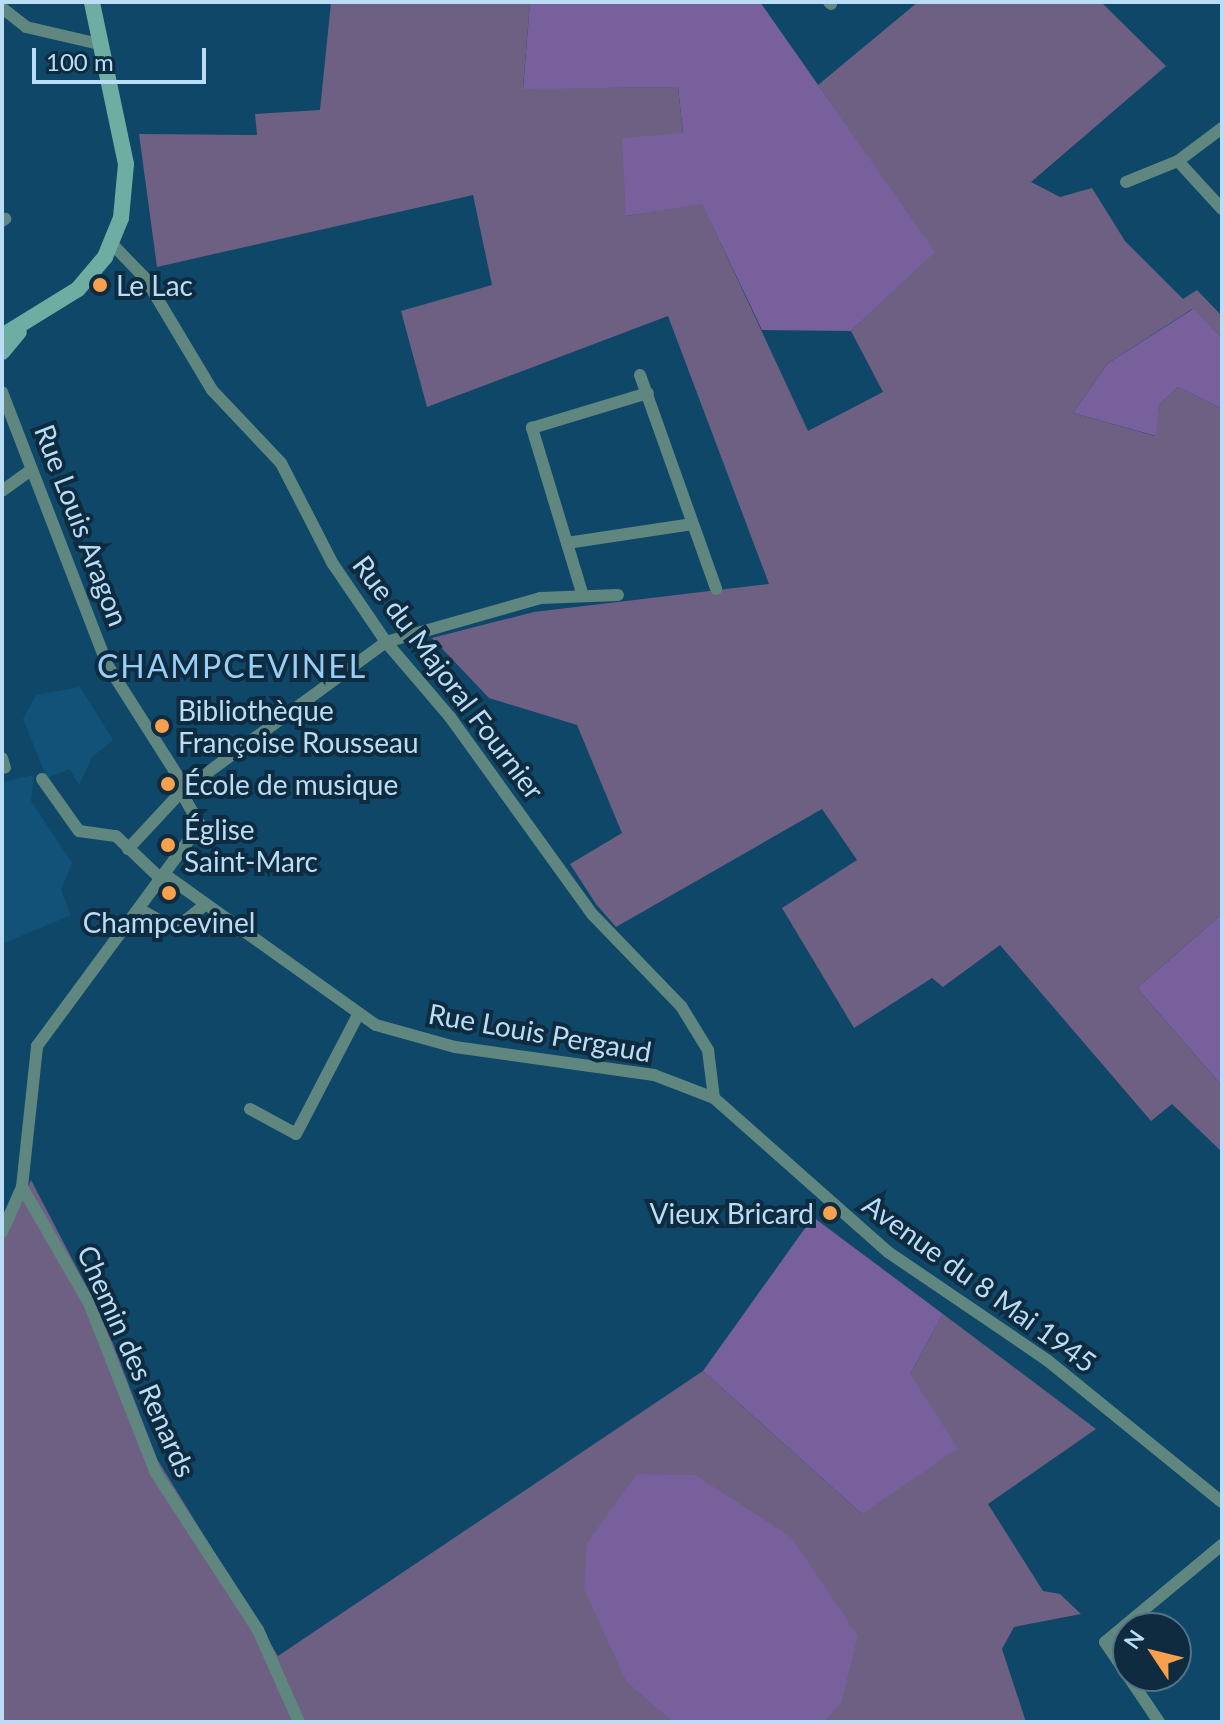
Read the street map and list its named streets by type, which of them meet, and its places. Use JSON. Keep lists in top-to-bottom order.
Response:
{
  "streets": {
    "street": [
      "Rue Louis Aragon",
      "Rue du Majoral Fournier",
      "Rue Louis Pergaud",
      "Avenue du 8 Mai 1945",
      "Chemin des Renards"
    ]
  },
  "crossings": [
    ["Rue Louis Aragon", "Rue Louis Pergaud"],
    ["Rue du Majoral Fournier", "Rue Louis Pergaud"],
    ["Rue du Majoral Fournier", "Avenue du 8 Mai 1945"],
    ["Rue Louis Pergaud", "Avenue du 8 Mai 1945"]
  ],
  "districts": ["CHAMPCEVINEL"],
  "places": [
    "Le Lac",
    "Bibliothèque Françoise Rousseau",
    "École de musique",
    "Église Saint-Marc",
    "Champcevinel",
    "Vieux Bricard"
  ],
  "scale_bar": "100 m",
  "north": "top left"
}
